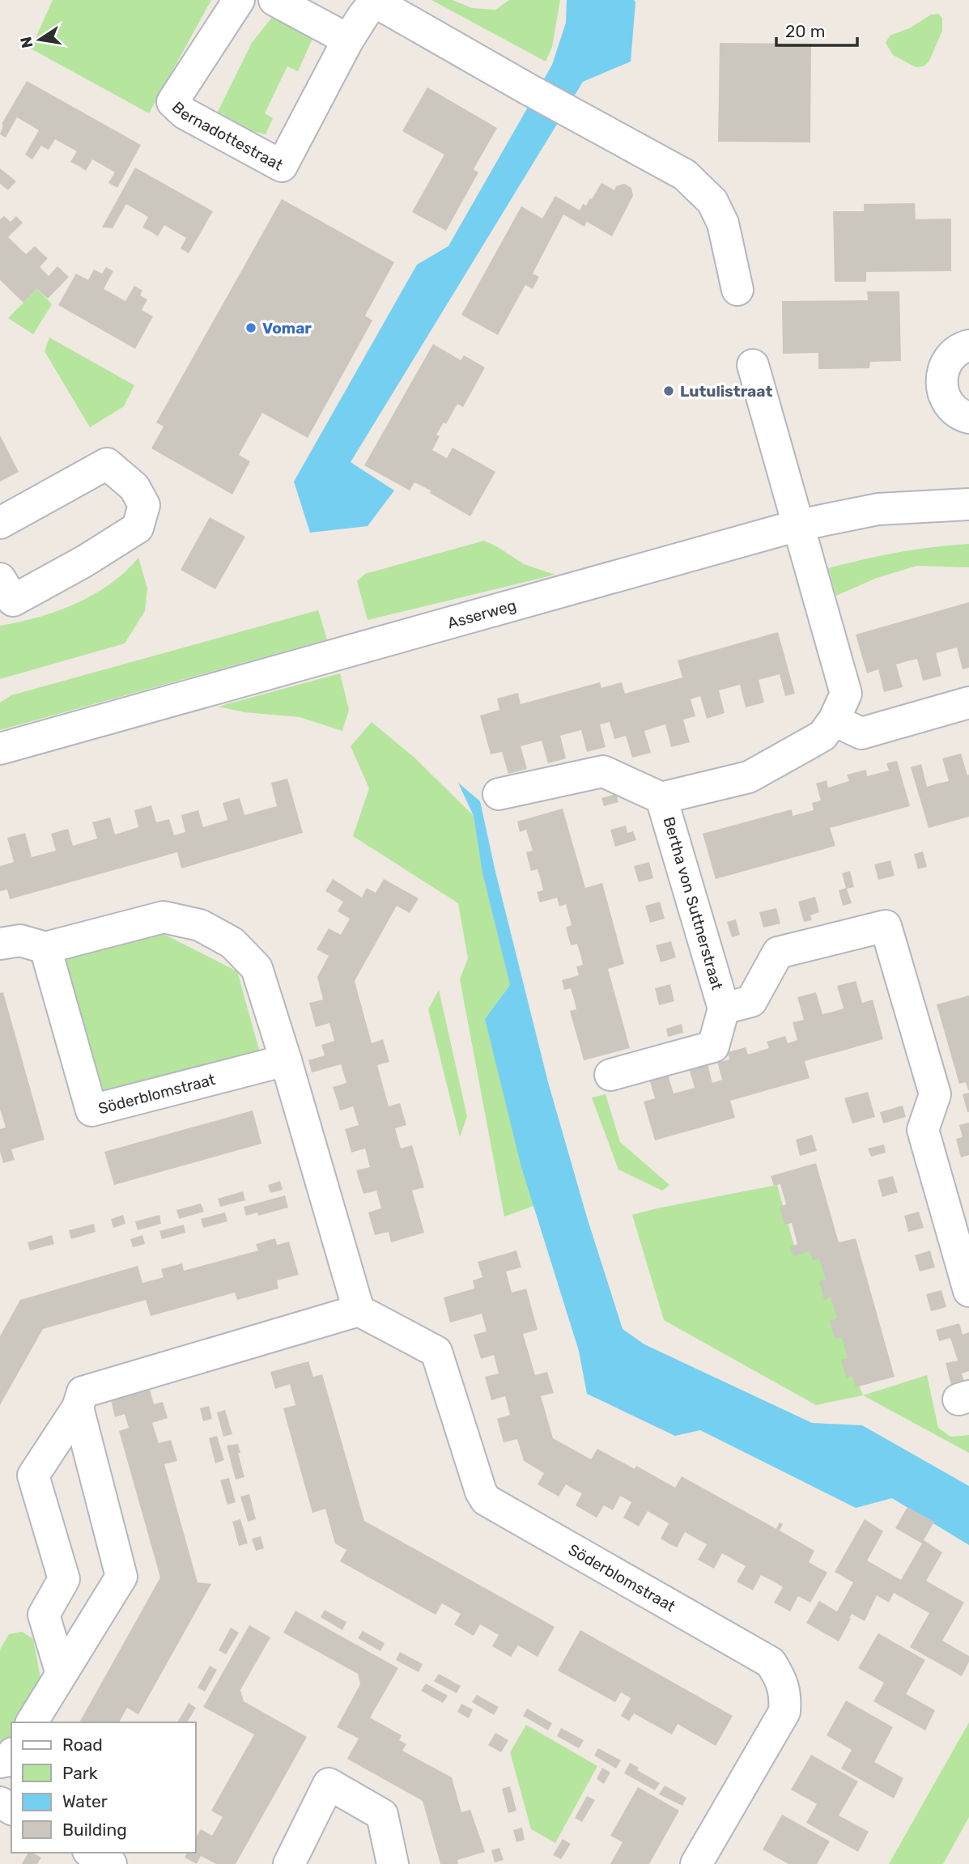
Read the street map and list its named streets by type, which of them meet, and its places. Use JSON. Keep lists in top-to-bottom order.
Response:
{
  "streets": {
    "street": [
      "Bernadottestraat",
      "Asserweg",
      "Bertha von Suttnerstraat",
      "Söderblomstraat"
    ]
  },
  "crossings": [
    ["Asserweg", "Bertha von Suttnerstraat"]
  ],
  "places": ["Vomar", "Lutulistraat"],
  "legend": [
    "Road",
    "Park",
    "Water",
    "Building"
  ],
  "scale_bar": "20 m",
  "north": "left"
}
